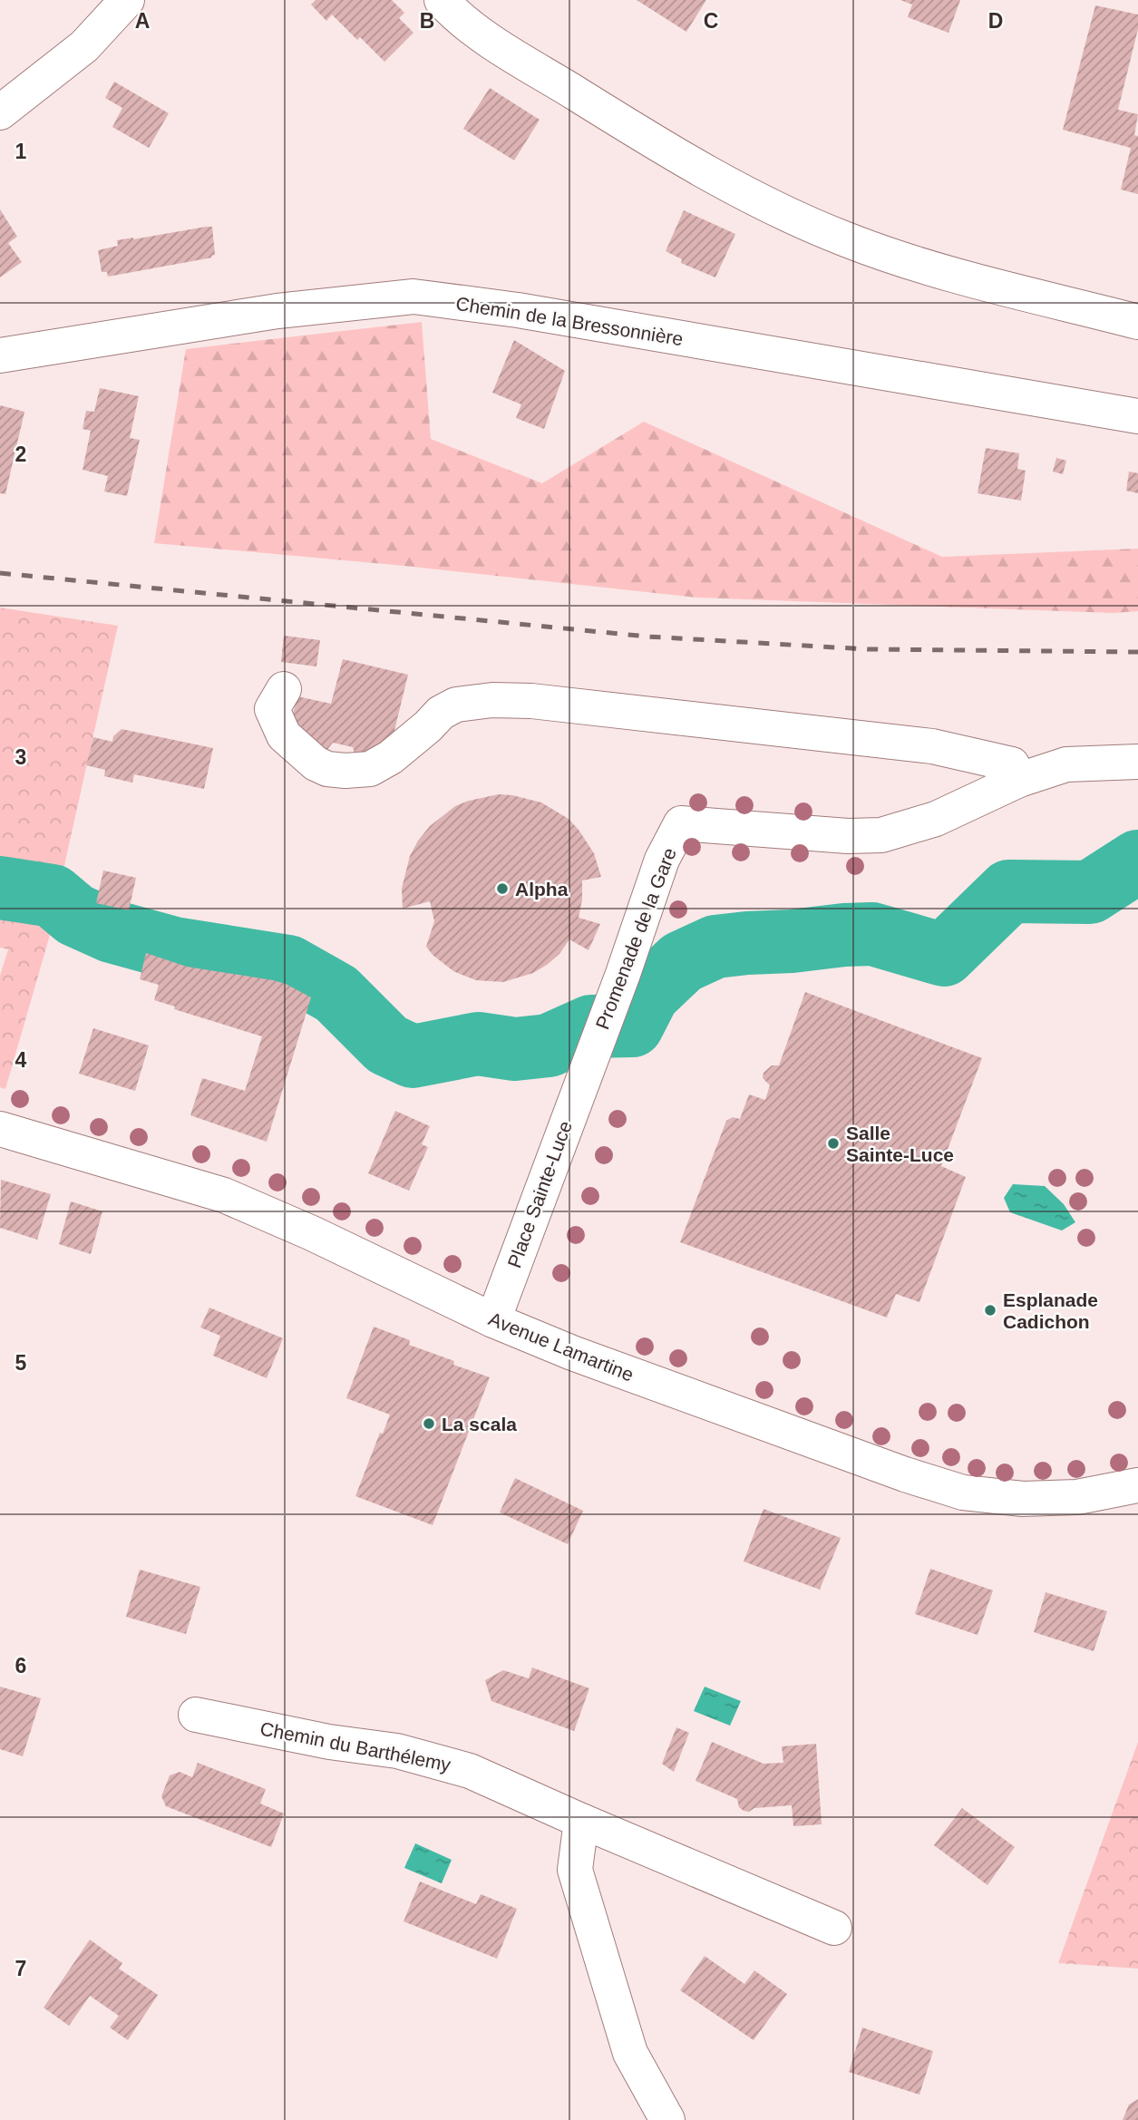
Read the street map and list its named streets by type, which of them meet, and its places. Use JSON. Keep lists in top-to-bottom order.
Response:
{
  "streets": {
    "street": [
      "Chemin de la Bressonnière",
      "Promenade de la Gare",
      "Place Sainte-Luce",
      "Avenue Lamartine",
      "Chemin du Barthélemy"
    ]
  },
  "crossings": [
    ["Promenade de la Gare", "Place Sainte-Luce"],
    ["Place Sainte-Luce", "Avenue Lamartine"]
  ],
  "places": [
    "Alpha",
    "Salle Sainte-Luce",
    "Esplanade Cadichon",
    "La scala"
  ],
  "grid": {
    "columns": [
      "A",
      "B",
      "C",
      "D"
    ],
    "rows": [
      "1",
      "2",
      "3",
      "4",
      "5",
      "6",
      "7"
    ]
  }
}
